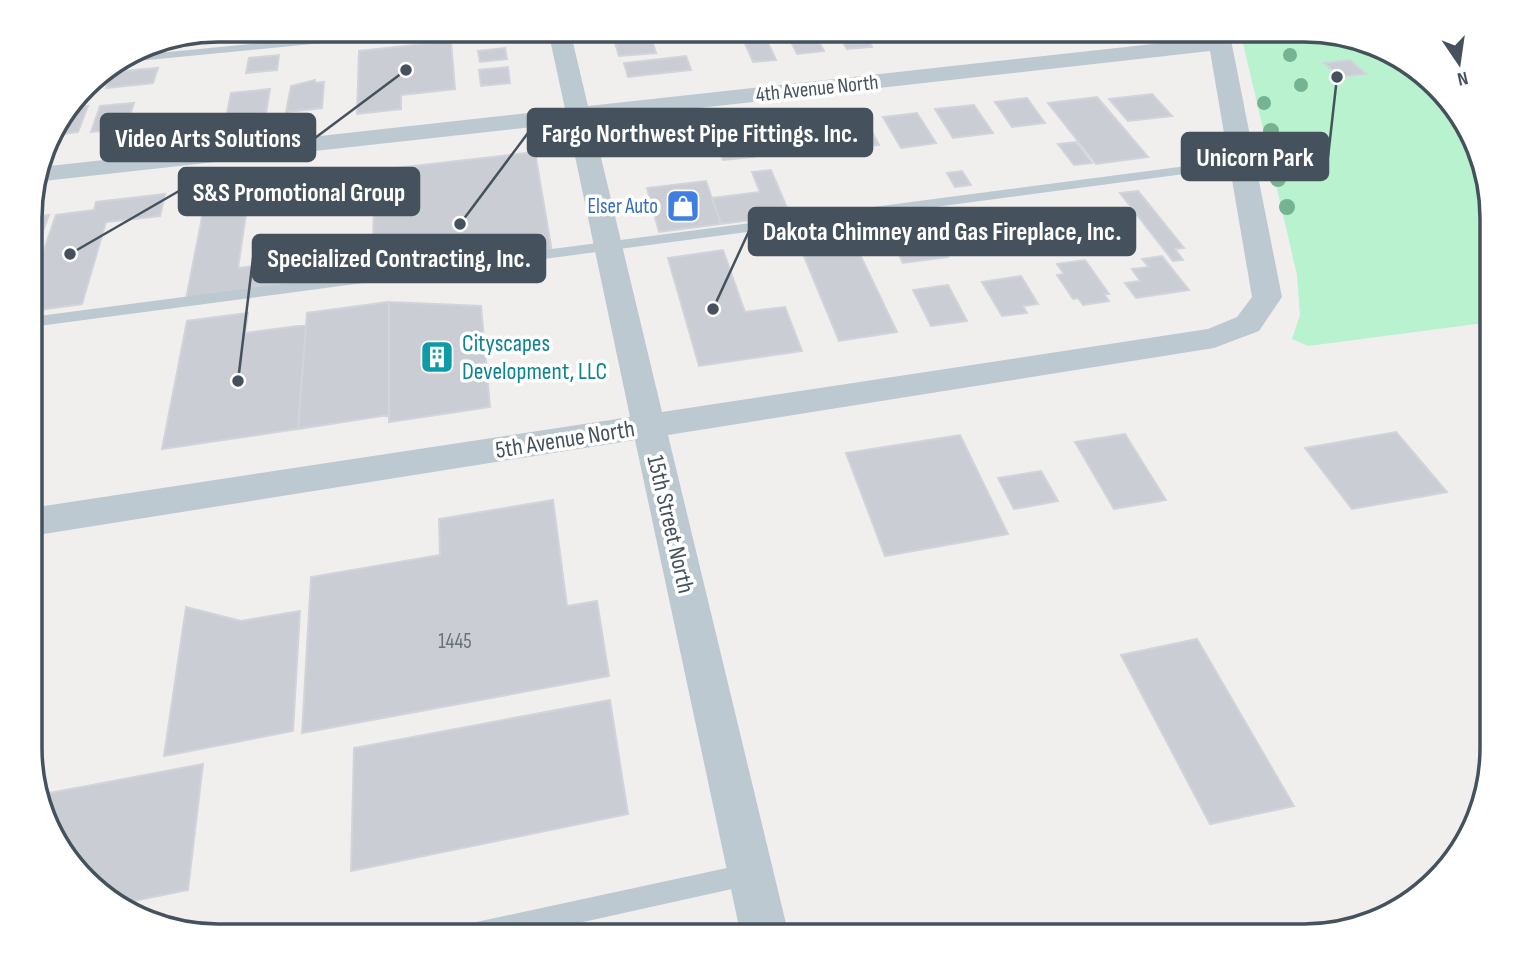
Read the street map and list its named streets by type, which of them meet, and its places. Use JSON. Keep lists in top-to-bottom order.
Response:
{
  "streets": {
    "street": ["4th Avenue North", "5th Avenue North", "15th Street North"]
  },
  "crossings": [
    ["4th Avenue North", "15th Street North"],
    ["5th Avenue North", "15th Street North"]
  ],
  "places": {
    "other": [
      "Video Arts Solutions",
      "Unicorn Park",
      "Fargo Northwest Pipe Fittings. Inc.",
      "S&S Promotional Group",
      "Dakota Chimney and Gas Fireplace, Inc.",
      "Specialized Contracting, Inc."
    ],
    "shop": ["Elser Auto"],
    "building": ["Cityscapes Development, LLC"]
  },
  "house_numbers": ["1445"],
  "north": "bottom"
}
